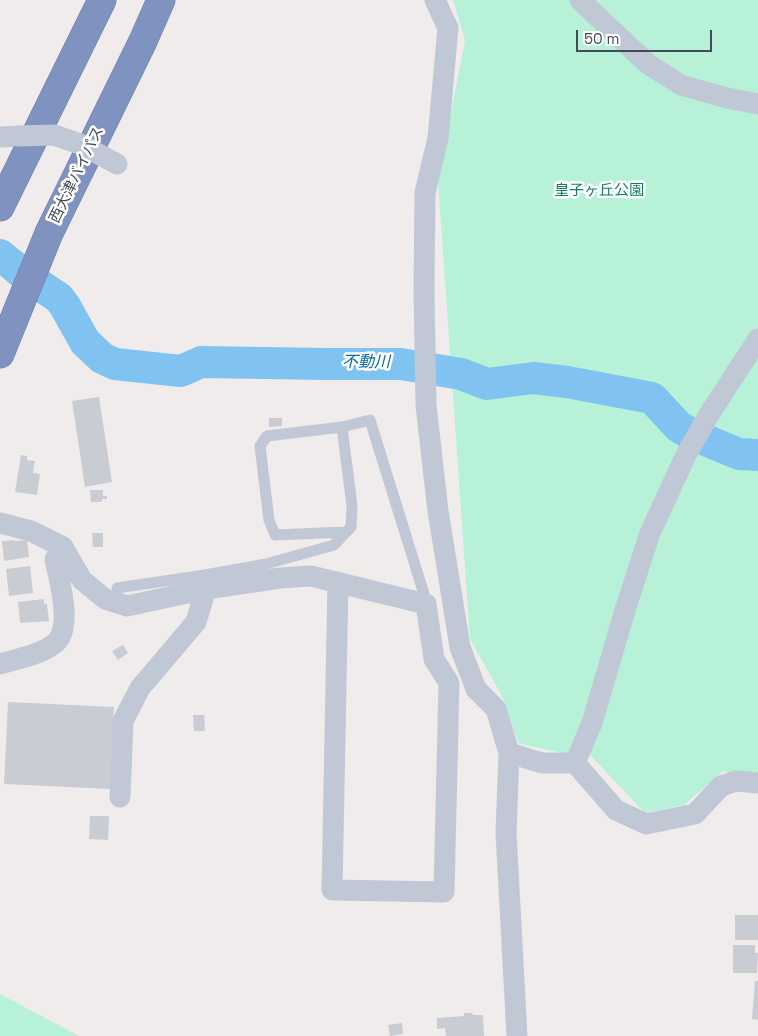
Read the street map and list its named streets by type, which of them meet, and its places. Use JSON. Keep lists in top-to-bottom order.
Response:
{
  "streets": {
    "highway": ["西大津バイパス"]
  },
  "water": ["不動川"],
  "parks": ["皇子ヶ丘公園"],
  "scale_bar": "50 m"
}
